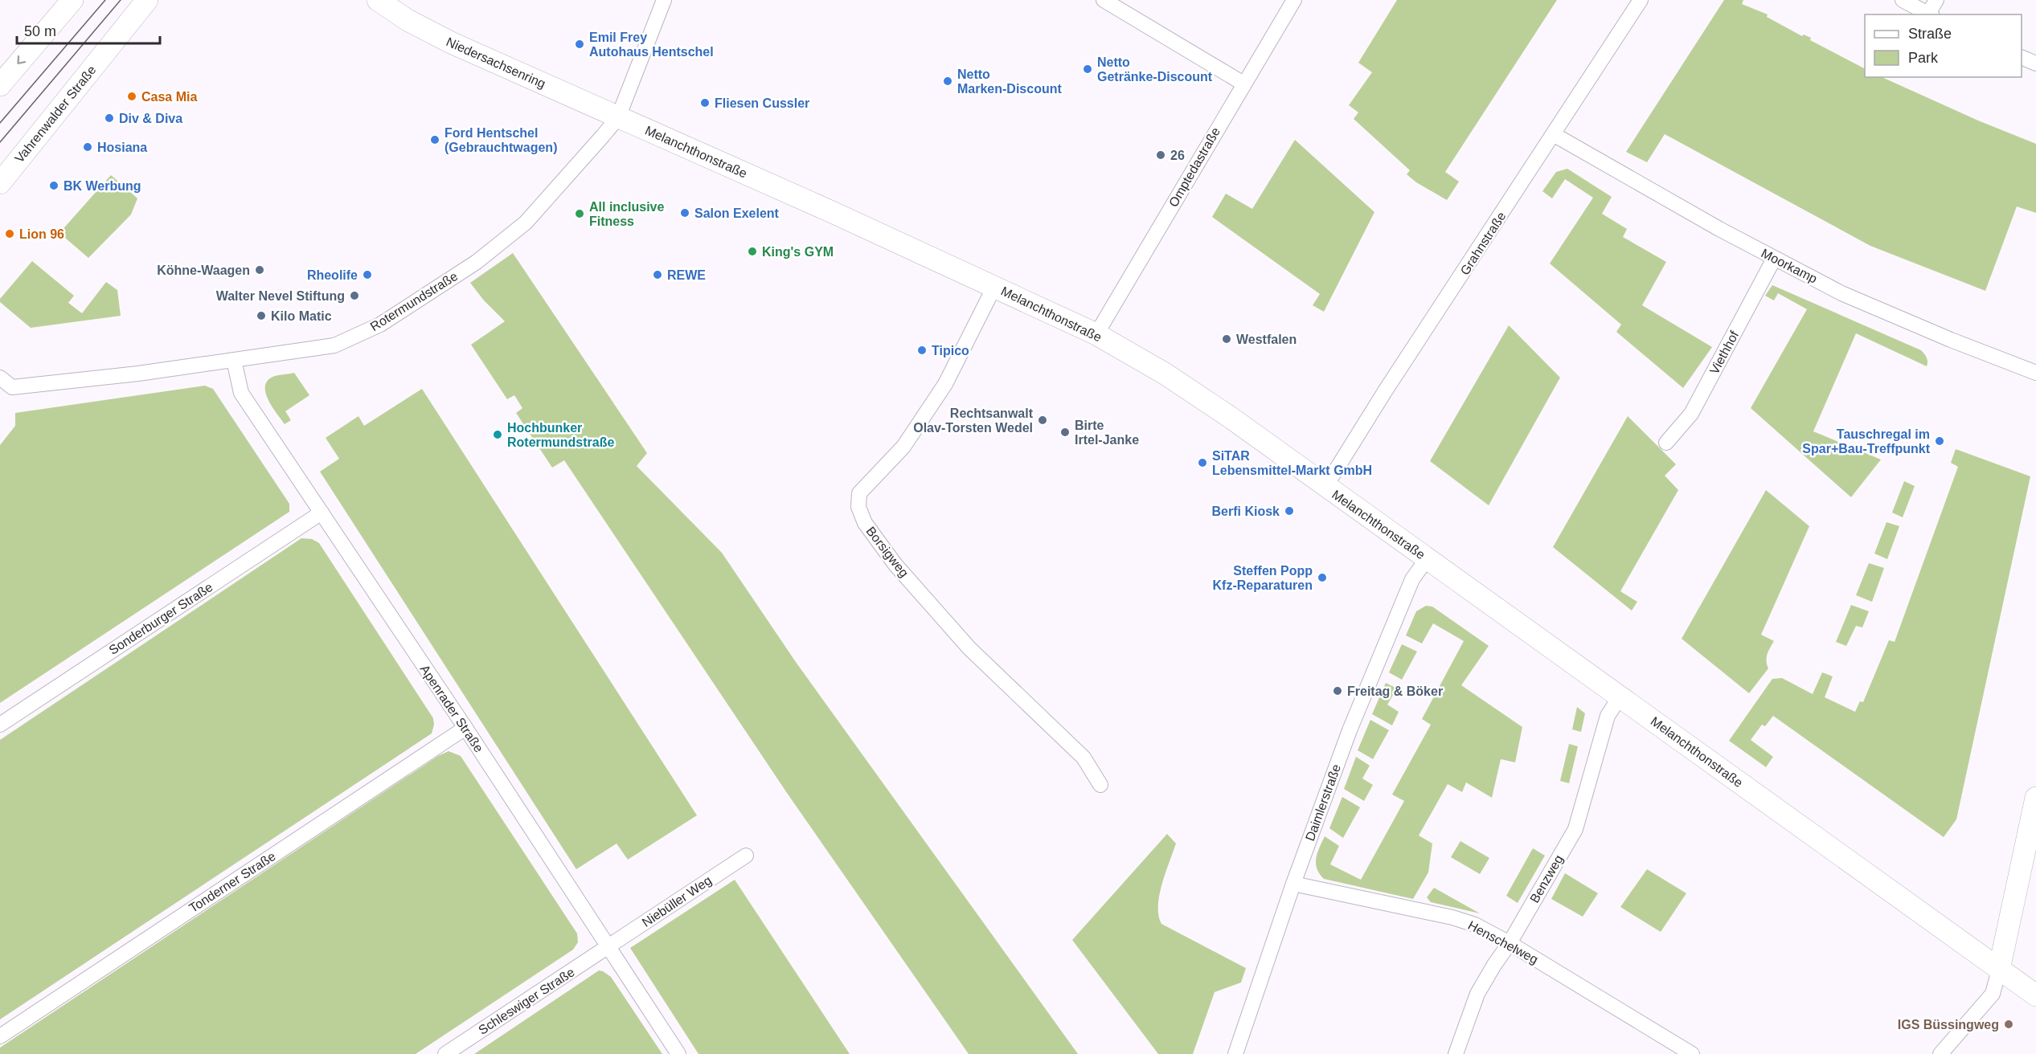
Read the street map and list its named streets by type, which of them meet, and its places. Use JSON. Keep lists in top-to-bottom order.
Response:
{
  "streets": {
    "street": [
      "Niedersachsenring",
      "Vahrenwalder Straße",
      "Melanchthonstraße",
      "Omptedastraße",
      "Grahnstraße",
      "Moorkamp",
      "Rotermundstraße",
      "Viethhof",
      "Borsigweg",
      "Sonderburger Straße",
      "Apenrader Straße",
      "Daimlerstraße",
      "Benzweg",
      "Tonderner Straße",
      "Niebüller Weg",
      "Henschelweg",
      "Schleswiger Straße"
    ]
  },
  "crossings": [
    ["Niedersachsenring", "Melanchthonstraße"],
    ["Niedersachsenring", "Rotermundstraße"],
    ["Melanchthonstraße", "Omptedastraße"],
    ["Melanchthonstraße", "Grahnstraße"],
    ["Melanchthonstraße", "Rotermundstraße"],
    ["Melanchthonstraße", "Borsigweg"],
    ["Melanchthonstraße", "Daimlerstraße"],
    ["Melanchthonstraße", "Benzweg"],
    ["Grahnstraße", "Moorkamp"],
    ["Moorkamp", "Viethhof"],
    ["Rotermundstraße", "Apenrader Straße"],
    ["Sonderburger Straße", "Apenrader Straße"],
    ["Apenrader Straße", "Tonderner Straße"],
    ["Apenrader Straße", "Niebüller Weg"],
    ["Apenrader Straße", "Schleswiger Straße"],
    ["Daimlerstraße", "Henschelweg"],
    ["Benzweg", "Henschelweg"],
    ["Niebüller Weg", "Schleswiger Straße"]
  ],
  "places": [
    "Emil Frey Autohaus Hentschel",
    "Netto Getränke-Discount",
    "Netto Marken-Discount",
    "Casa Mia",
    "Fliesen Cussler",
    "Div & Diva",
    "Ford Hentschel (Gebrauchtwagen)",
    "Hosiana",
    "26",
    "BK Werbung",
    "Salon Exelent",
    "All inclusive Fitness",
    "Lion 96",
    "King's GYM",
    "Köhne-Waagen",
    "Rheolife",
    "REWE",
    "Walter Nevel Stiftung",
    "Kilo Matic",
    "Westfalen",
    "Tipico",
    "Rechtsanwalt Olav-Torsten Wedel",
    "Birte Irtel-Janke",
    "Hochbunker Rotermundstraße",
    "Tauschregal im Spar+Bau-Treffpunkt",
    "SiTAR Lebensmittel-Markt GmbH",
    "Berfi Kiosk",
    "Steffen Popp Kfz-Reparaturen",
    "Freitag & Böker",
    "IGS Büssingweg"
  ],
  "legend": ["Straße", "Park"],
  "scale_bar": "50 m"
}
